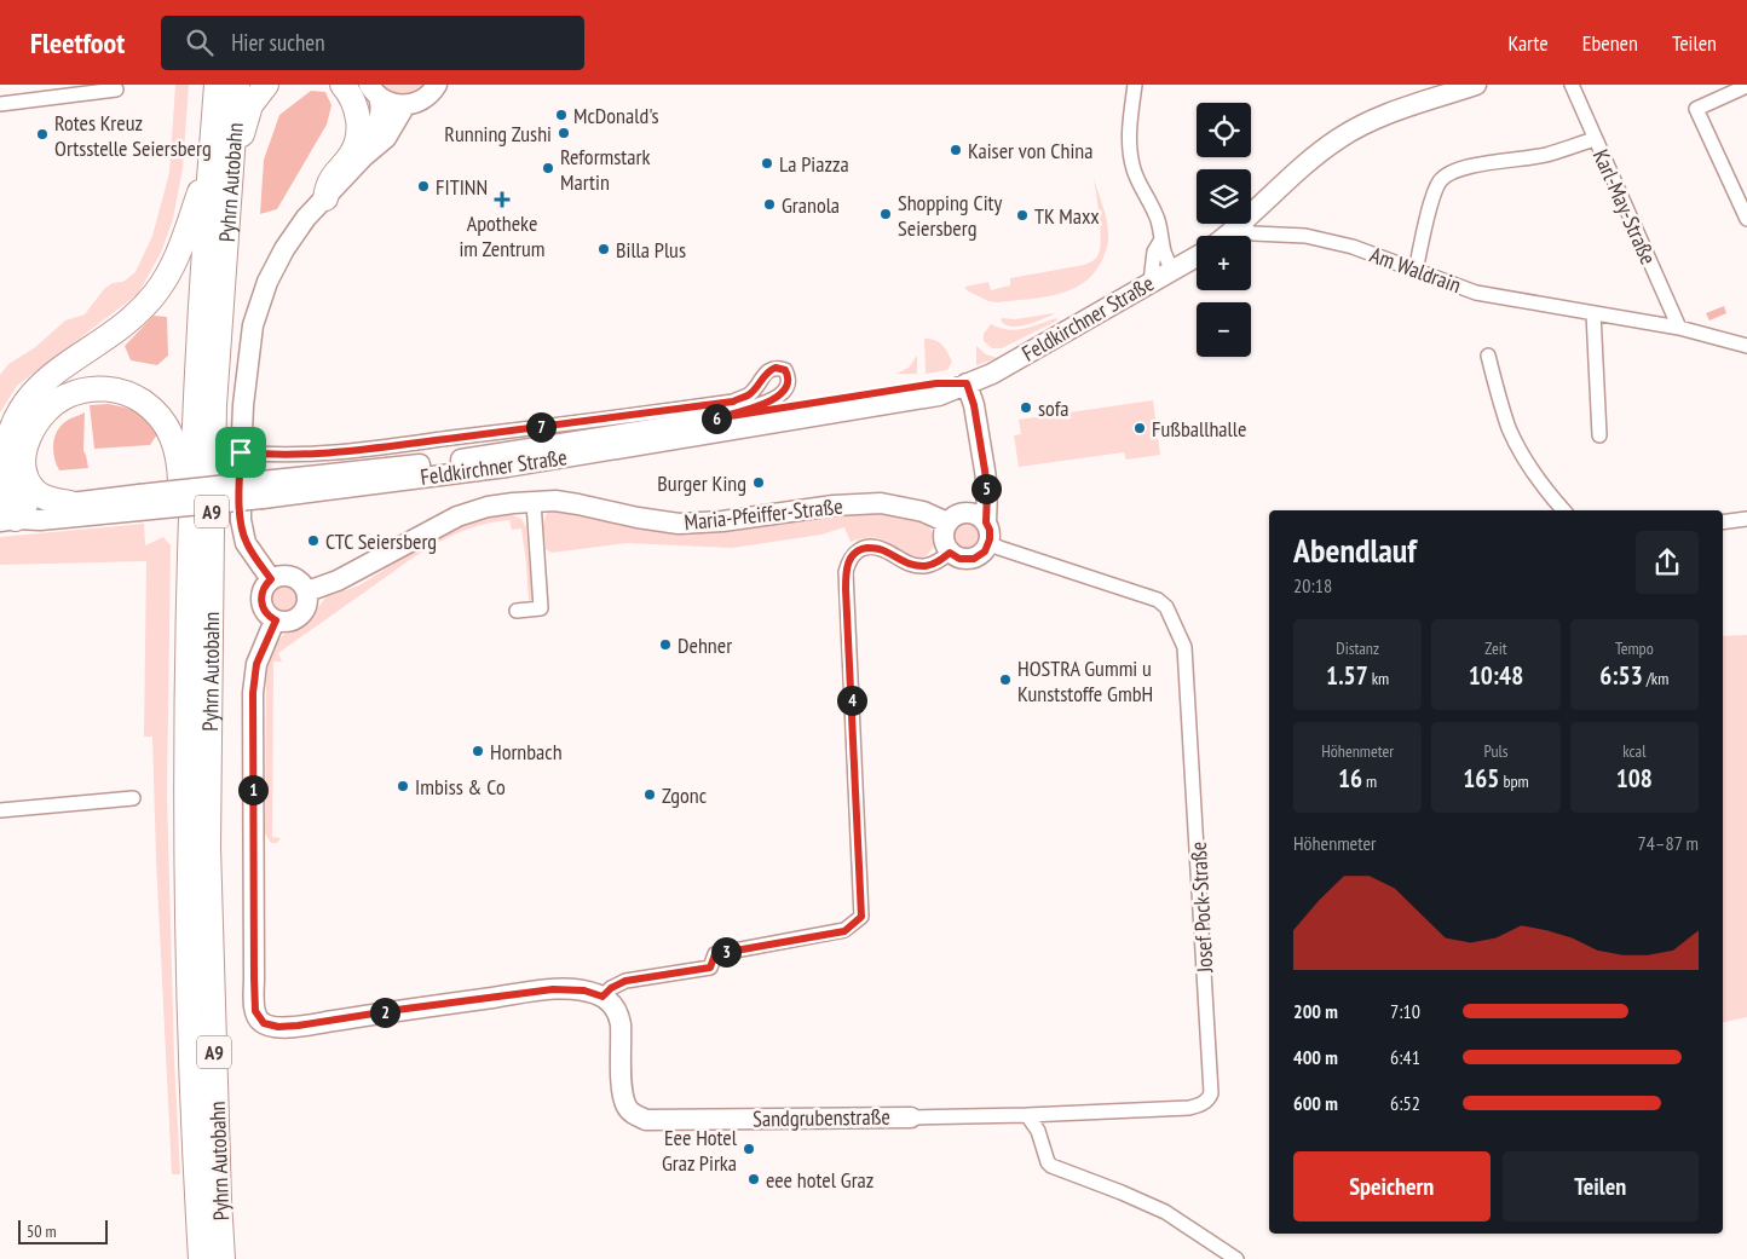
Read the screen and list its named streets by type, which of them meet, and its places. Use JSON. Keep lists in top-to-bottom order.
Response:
{
  "streets": {
    "highway": ["Pyhrn Autobahn", "A9"],
    "main road": ["Feldkirchner Straße", "Maria-Pfeiffer-Straße", "Sandgrubenstraße"],
    "street": ["Karl-May-Straße", "Am Waldrain", "Josef Pock-Straße"]
  },
  "crossings": [
    ["Karl-May-Straße", "Am Waldrain"],
    ["Maria-Pfeiffer-Straße", "Josef Pock-Straße"],
    ["Josef Pock-Straße", "Sandgrubenstraße"]
  ],
  "places": {
    "other": [
      "McDonald's",
      "Running Zushi",
      "Rotes Kreuz Ortsstelle Seiersberg",
      "Kaiser von China",
      "La Piazza",
      "Reformstark Martin",
      "FITINN",
      "Granola",
      "Shopping City Seiersberg",
      "TK Maxx",
      "Billa Plus",
      "sofa",
      "Fußballhalle",
      "Burger King",
      "CTC Seiersberg",
      "Dehner",
      "HOSTRA Gummi u Kunststoffe GmbH",
      "Hornbach",
      "Imbiss & Co",
      "Zgonc",
      "Eee Hotel Graz Pirka",
      "eee hotel Graz"
    ],
    "health": ["Apotheke im Zentrum"]
  },
  "scale_bar": "50 m",
  "page": {
    "header": "Fleetfoot",
    "search": "Hier suchen",
    "nav": ["Karte", "Ebenen", "Teilen"],
    "map_buttons": ["+", "−"],
    "pins": [
      "6",
      "7",
      "5",
      "4",
      "1",
      "3",
      "2"
    ],
    "heading": ["Abendlauf", "20:18"],
    "stats": [
      ["Distanz", "1.57 km"],
      ["Zeit", "10:48"],
      ["Tempo", "6:53 /km"],
      ["Höhenmeter", "16 m"],
      ["Puls", "165 bpm"],
      ["kcal", "108"]
    ],
    "chart": ["Höhenmeter", "74–87 m"],
    "list": [
      {
        "name": "200 m",
        "note": "7:10"
      },
      {
        "name": "400 m",
        "note": "6:41"
      },
      {
        "name": "600 m",
        "note": "6:52"
      }
    ],
    "buttons": ["Speichern", "Teilen"],
    "scale": "50 m"
  }
}
